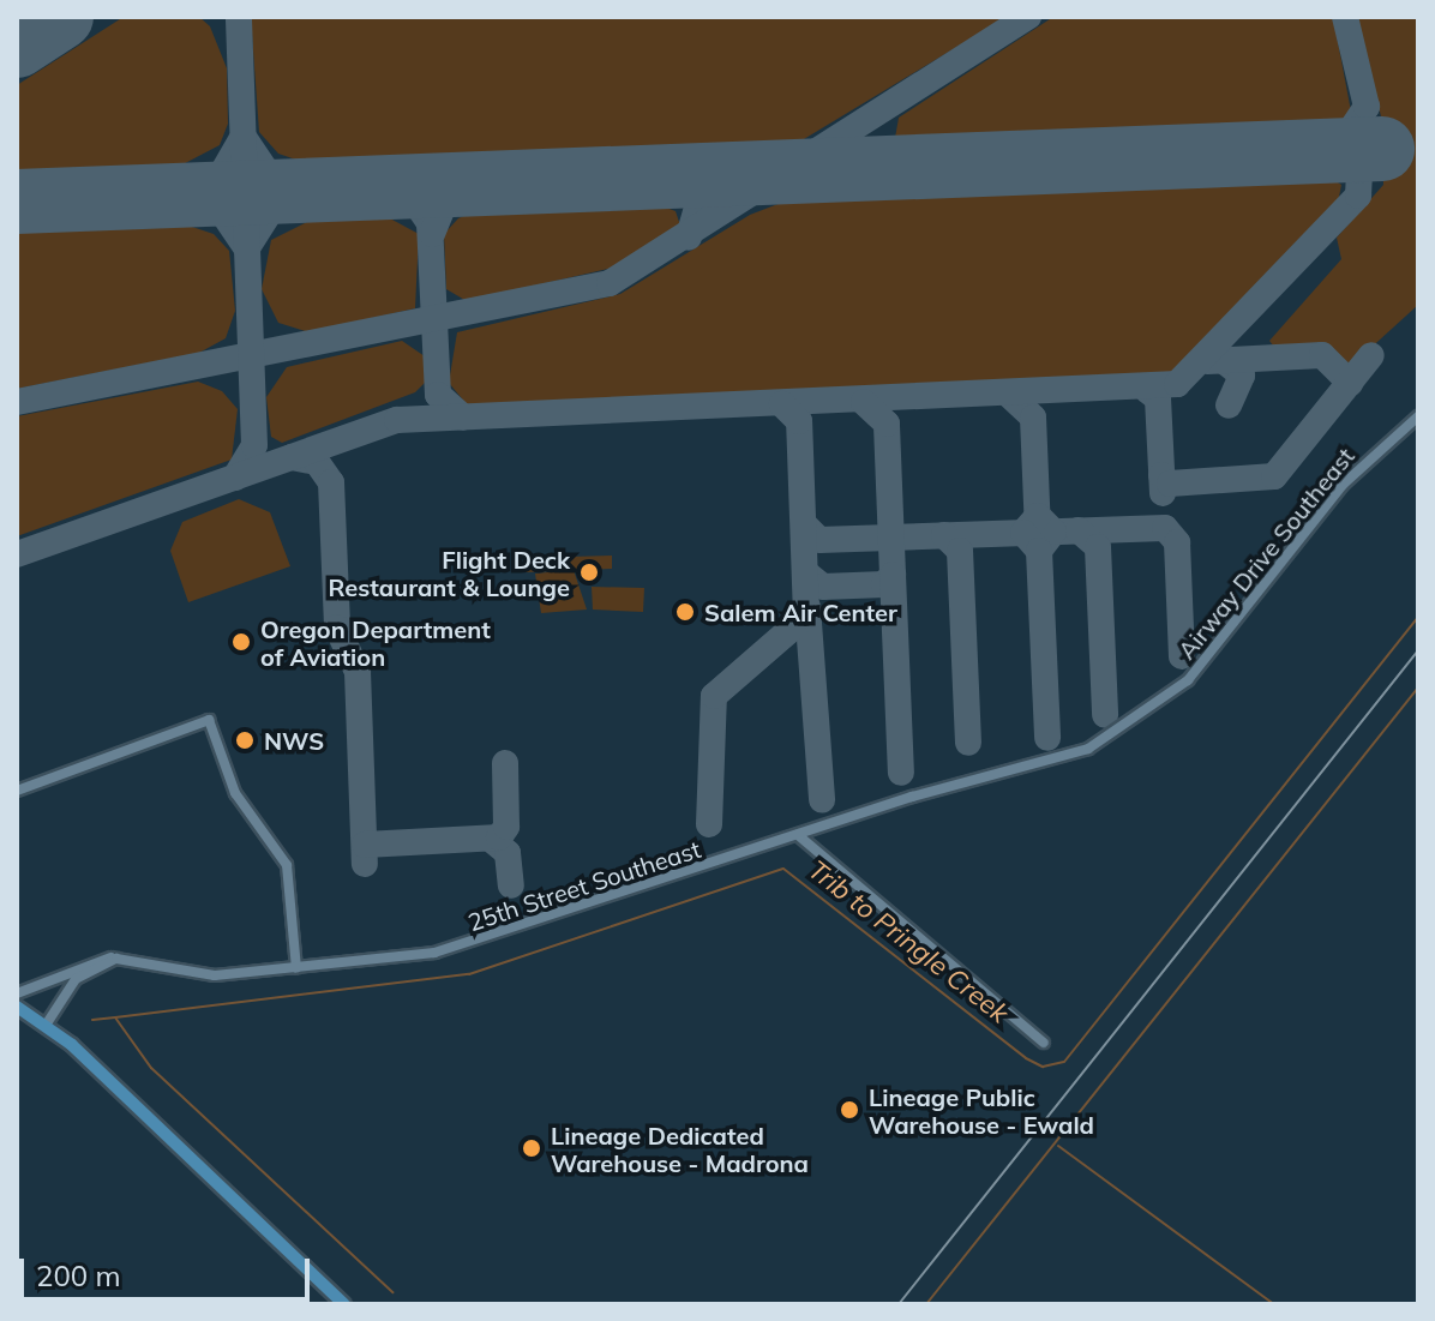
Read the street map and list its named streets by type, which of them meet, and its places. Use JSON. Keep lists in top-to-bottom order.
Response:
{
  "streets": {
    "street": ["Airway Drive Southeast", "25th Street Southeast"]
  },
  "crossings": [
    ["Airway Drive Southeast", "25th Street Southeast"]
  ],
  "water": ["Trib to Pringle Creek"],
  "places": [
    "Flight Deck Restaurant & Lounge",
    "Salem Air Center",
    "Oregon Department of Aviation",
    "NWS",
    "Lineage Public Warehouse - Ewald",
    "Lineage Dedicated Warehouse - Madrona"
  ],
  "scale_bar": "200 m"
}
